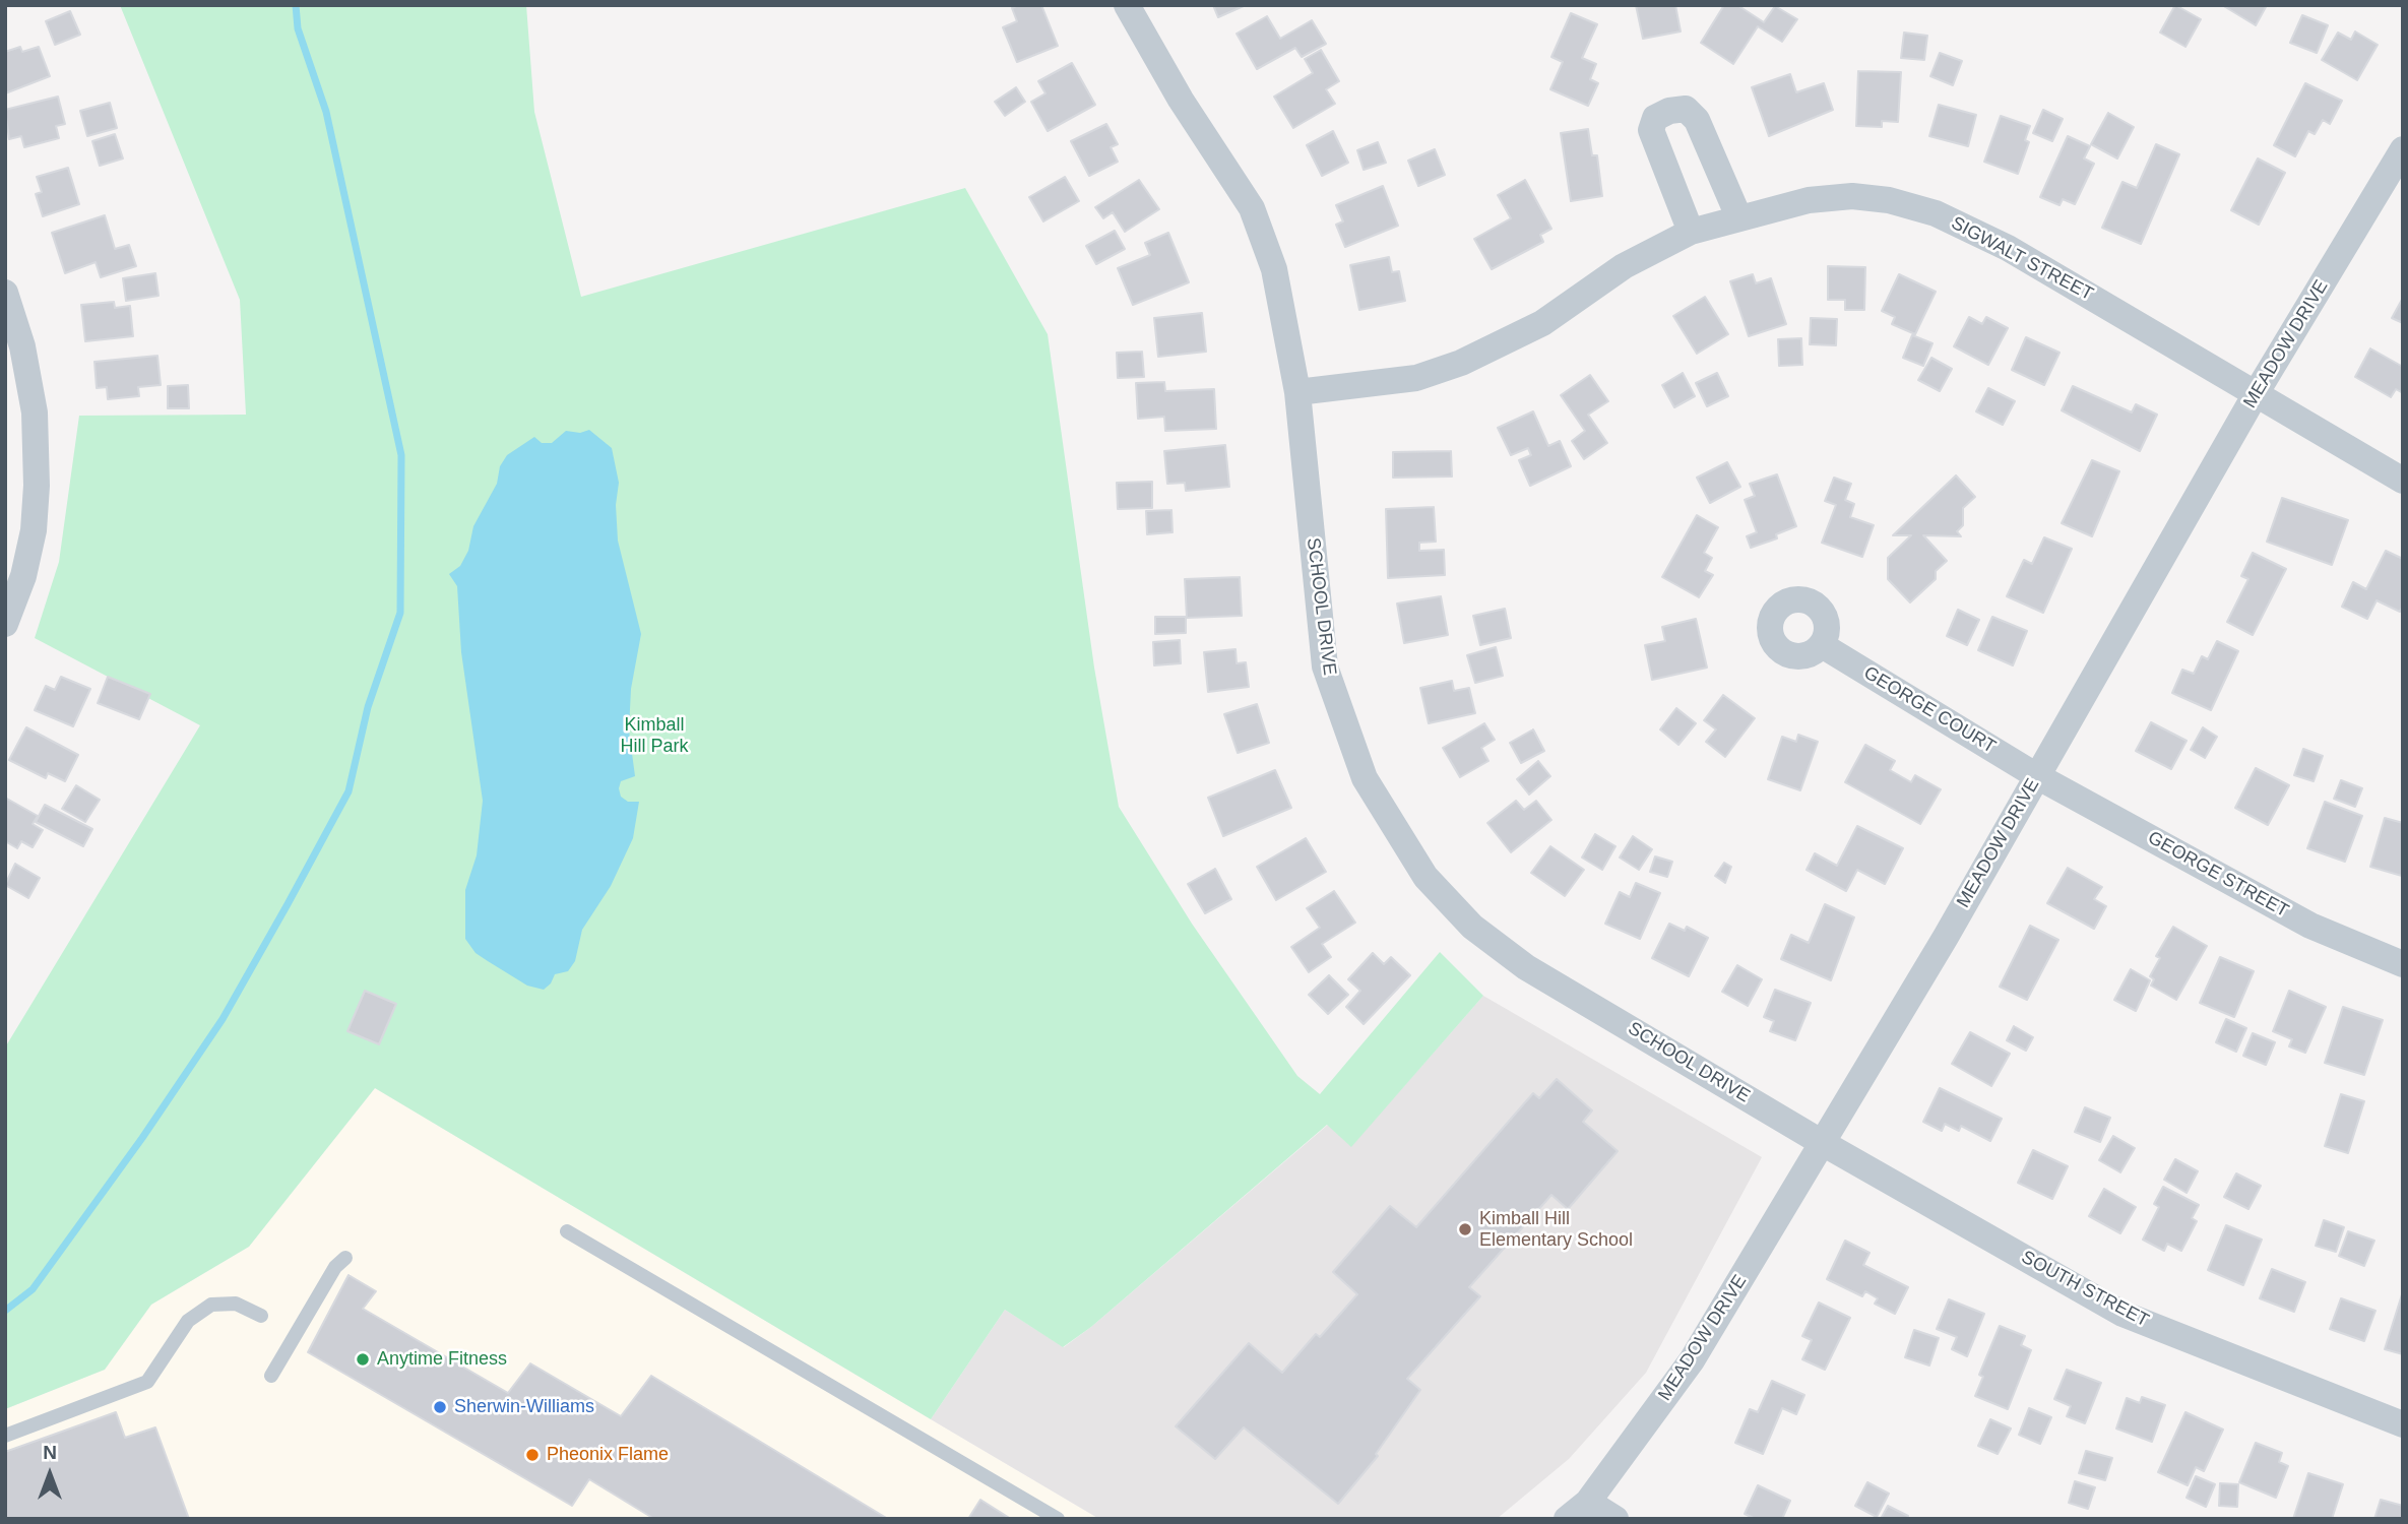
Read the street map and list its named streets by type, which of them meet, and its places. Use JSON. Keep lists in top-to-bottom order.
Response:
{
  "streets": {
    "street": [
      "SIGWALT STREET",
      "MEADOW DRIVE",
      "SCHOOL DRIVE",
      "GEORGE COURT",
      "GEORGE STREET",
      "SOUTH STREET"
    ]
  },
  "crossings": [
    ["SIGWALT STREET", "MEADOW DRIVE"],
    ["SIGWALT STREET", "SCHOOL DRIVE"],
    ["MEADOW DRIVE", "SCHOOL DRIVE"],
    ["MEADOW DRIVE", "GEORGE COURT"],
    ["MEADOW DRIVE", "GEORGE STREET"],
    ["MEADOW DRIVE", "SOUTH STREET"],
    ["SCHOOL DRIVE", "SOUTH STREET"],
    ["GEORGE COURT", "GEORGE STREET"]
  ],
  "parks": ["Kimball Hill Park"],
  "places": [
    "Kimball Hill Elementary School",
    "Anytime Fitness",
    "Sherwin-Williams",
    "Pheonix Flame"
  ],
  "north": "top"
}
